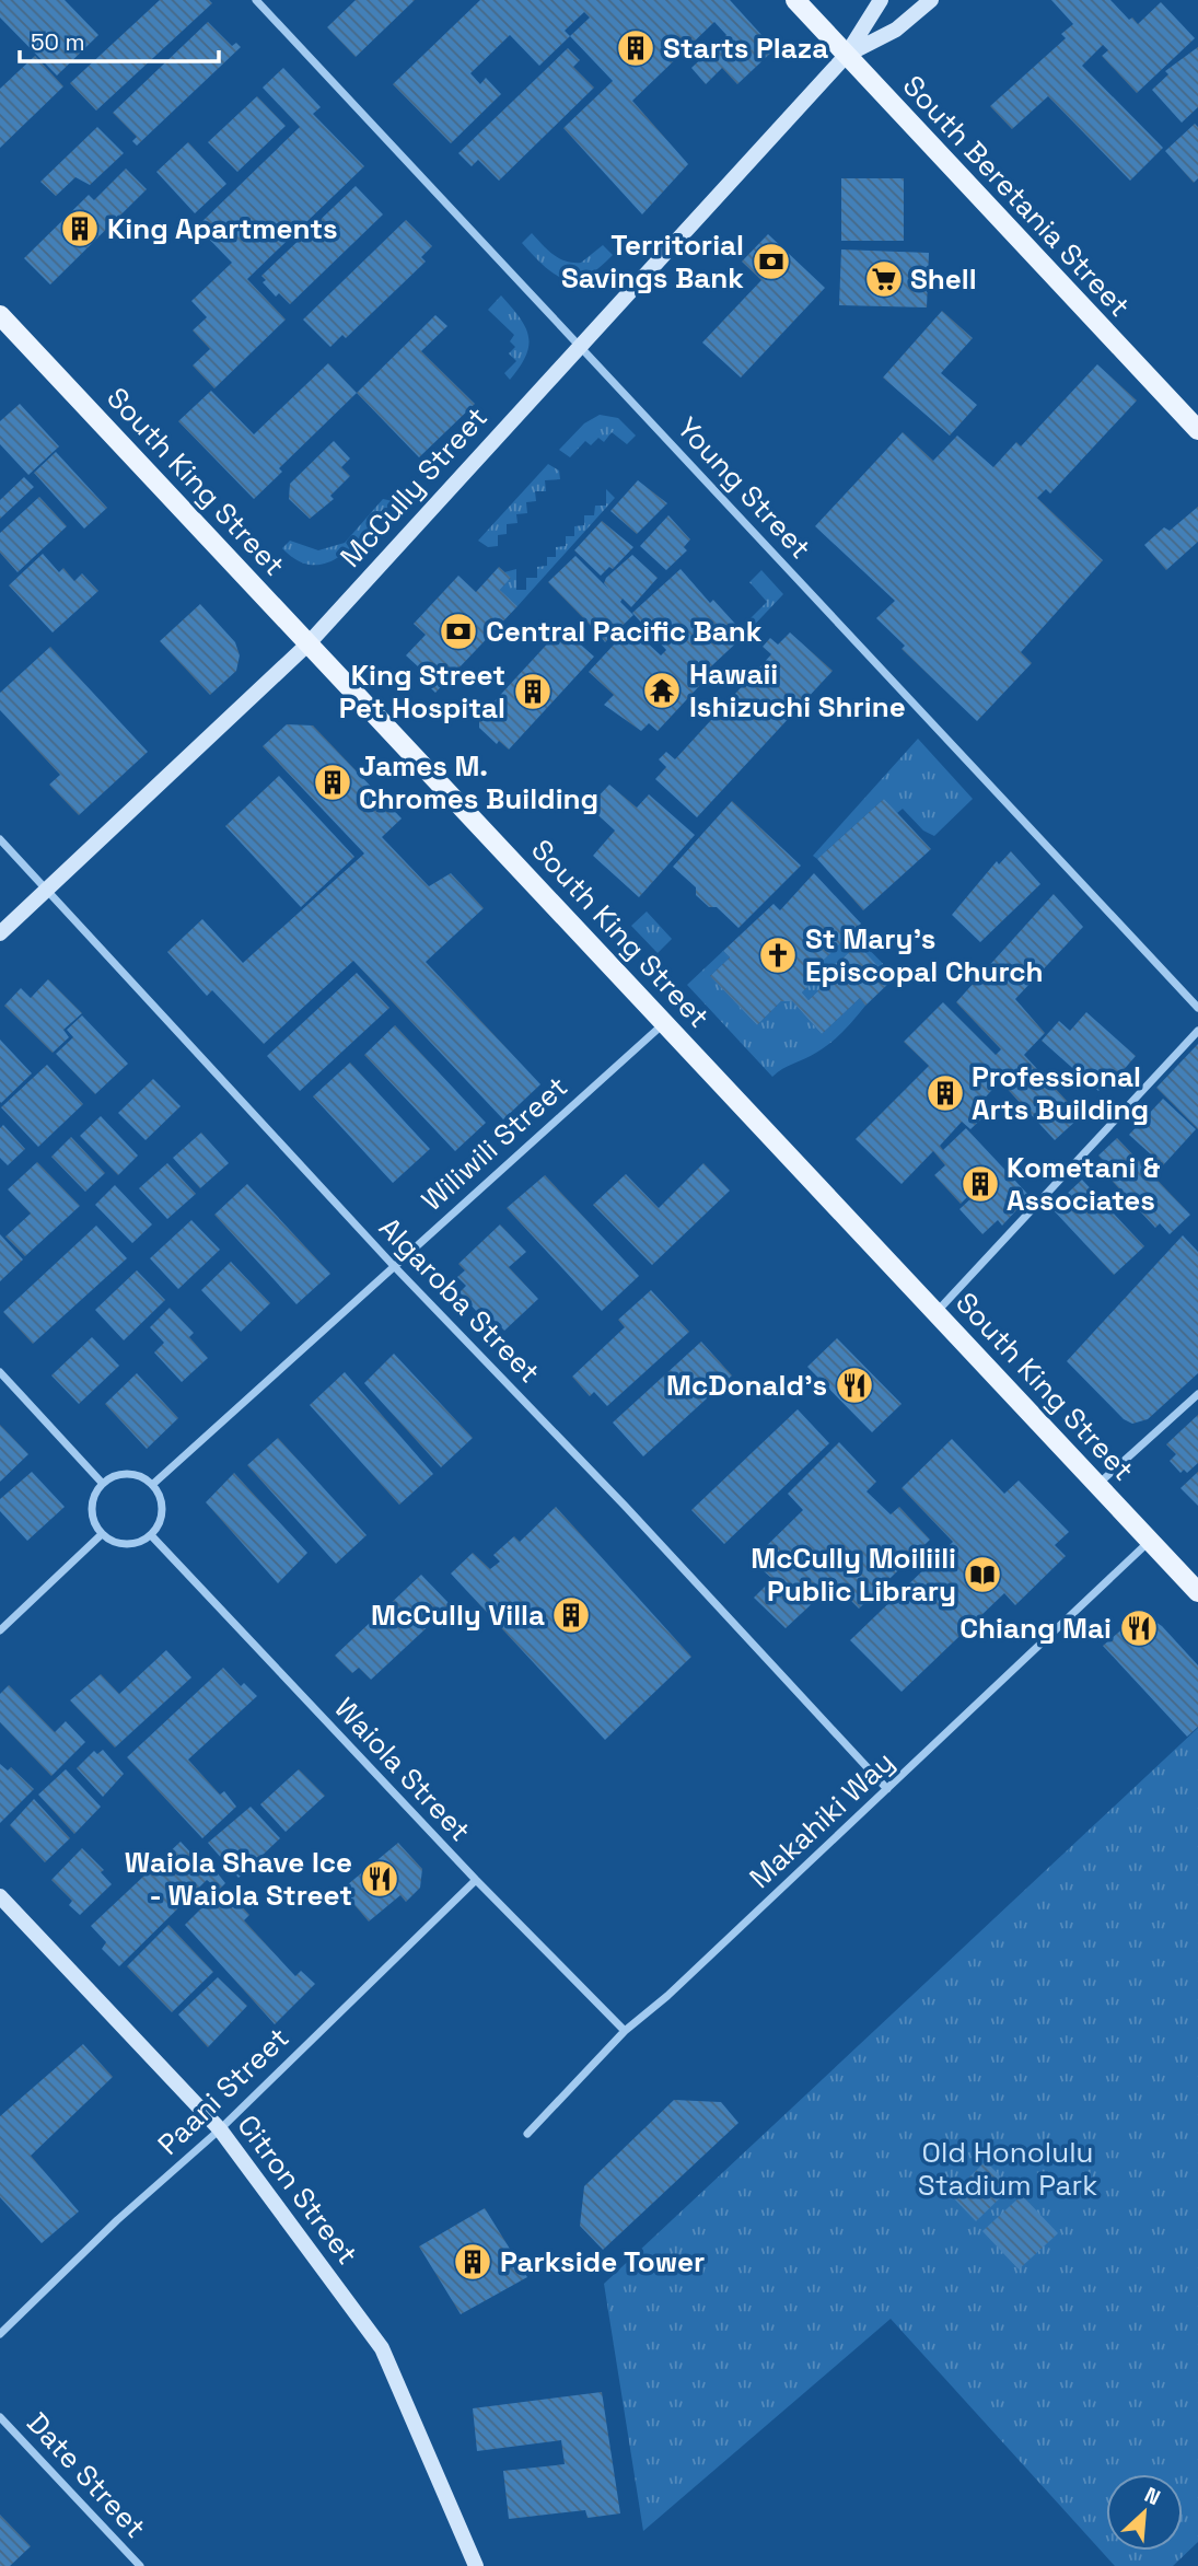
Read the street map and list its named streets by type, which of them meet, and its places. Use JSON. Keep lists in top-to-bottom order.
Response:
{
  "streets": {
    "main road": [
      "South Beretania Street",
      "South King Street",
      "McCully Street",
      "Citron Street"
    ],
    "street": [
      "Young Street",
      "Wiliwili Street",
      "Algaroba Street",
      "Waiola Street",
      "Makahiki Way",
      "Paani Street",
      "Date Street"
    ]
  },
  "crossings": [
    ["South Beretania Street", "McCully Street"],
    ["South King Street", "McCully Street"],
    ["South King Street", "Wiliwili Street"],
    ["South King Street", "Makahiki Way"],
    ["McCully Street", "Young Street"],
    ["McCully Street", "Algaroba Street"],
    ["Wiliwili Street", "Algaroba Street"],
    ["Wiliwili Street", "Waiola Street"],
    ["Algaroba Street", "Makahiki Way"],
    ["Waiola Street", "Makahiki Way"],
    ["Waiola Street", "Paani Street"],
    ["Paani Street", "Citron Street"]
  ],
  "parks": ["Old Honolulu Stadium Park"],
  "places": {
    "building": [
      "Starts Plaza",
      "King Apartments",
      "King Street Pet Hospital",
      "James M. Chromes Building",
      "Professional Arts Building",
      "Kometani & Associates",
      "McCully Villa",
      "Parkside Tower"
    ],
    "bank": ["Territorial Savings Bank", "Central Pacific Bank"],
    "supermarket": ["Shell"],
    "temple": ["Hawaii Ishizuchi Shrine"],
    "church": ["St Mary's Episcopal Church"],
    "restaurant": ["McDonald's", "Chiang Mai", "Waiola Shave Ice - Waiola Street"],
    "library": ["McCully Moiliili Public Library"]
  },
  "scale_bar": "50 m",
  "north": "top right"
}
